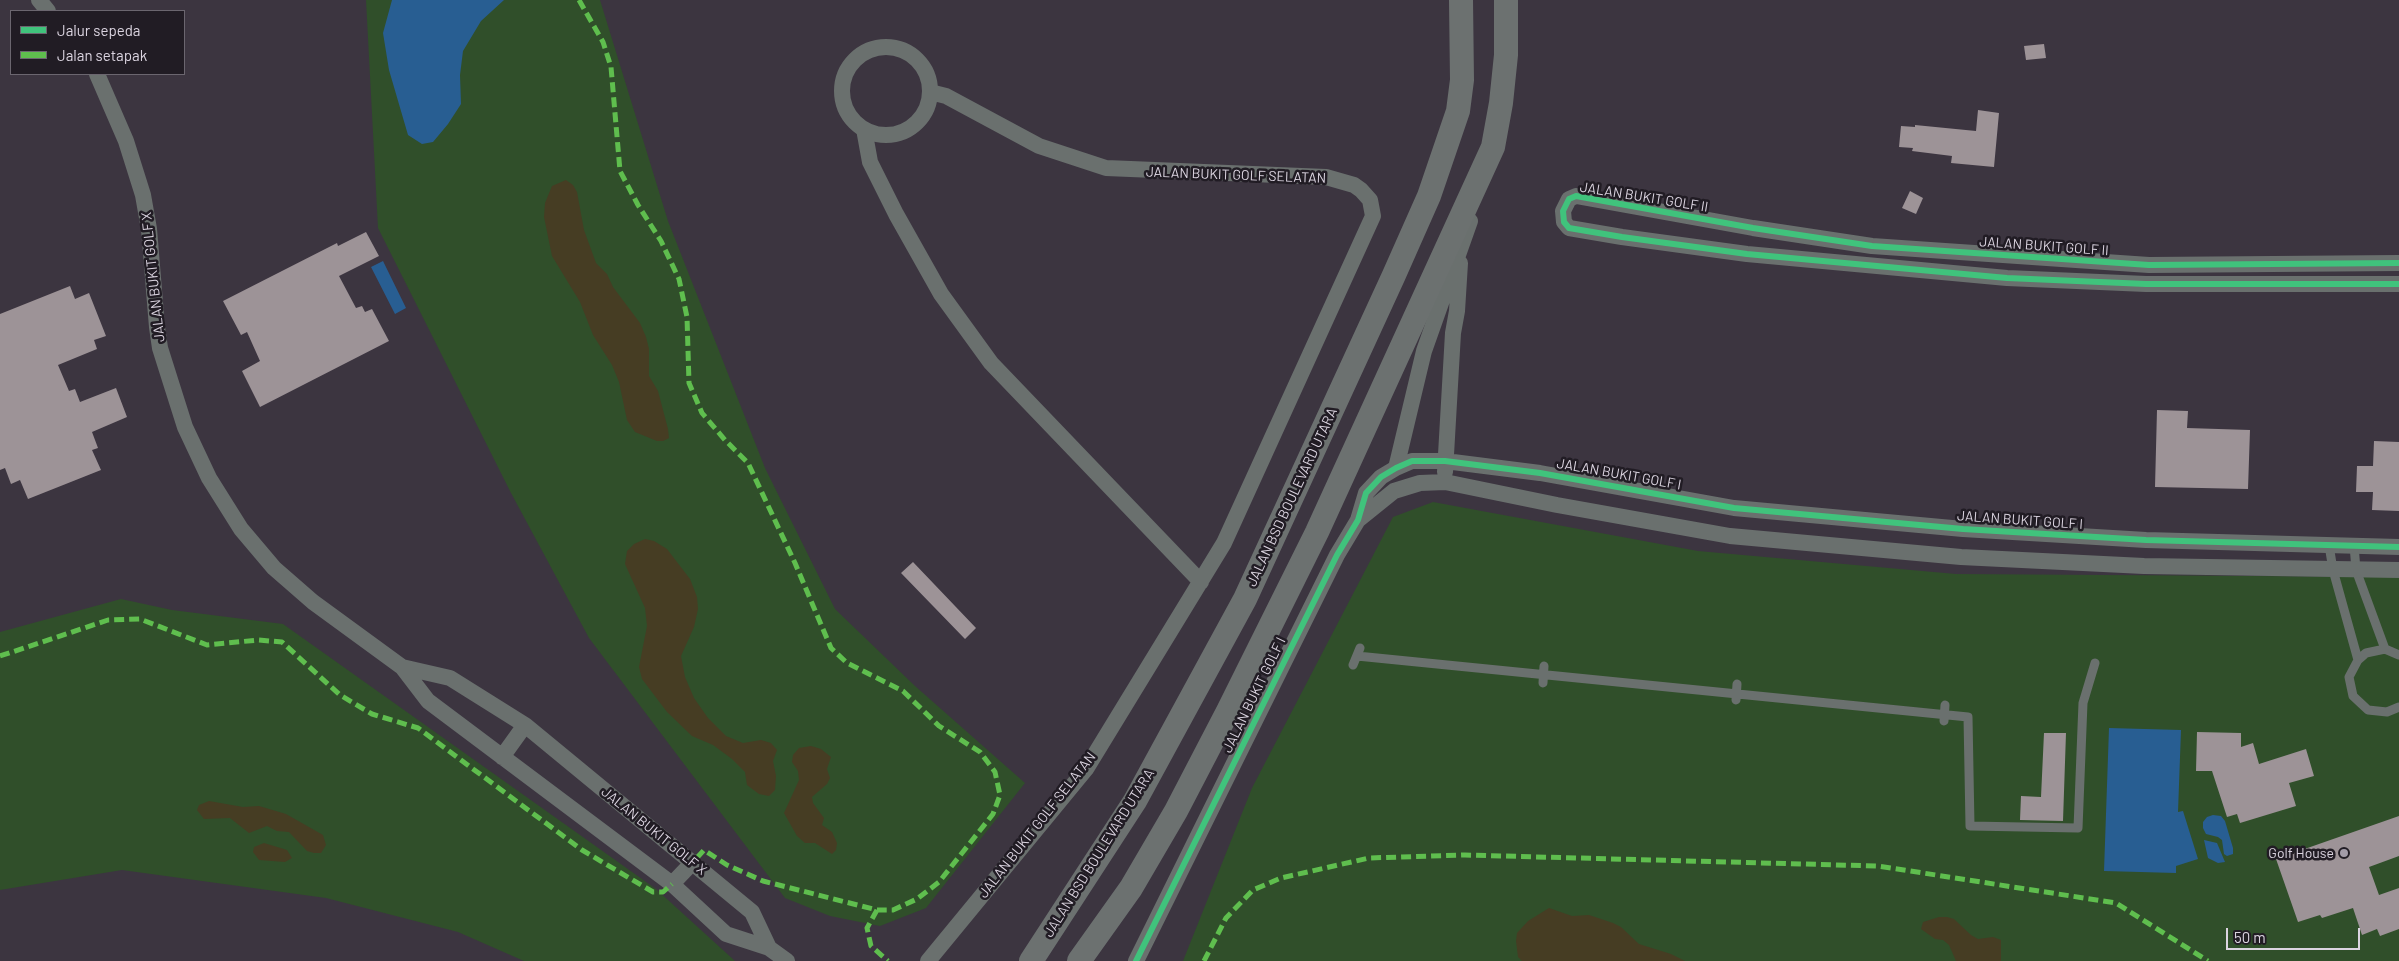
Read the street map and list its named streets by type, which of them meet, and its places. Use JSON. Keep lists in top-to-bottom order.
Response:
{
  "streets": {
    "main road": ["JALAN BSD BOULEVARD UTARA"],
    "street": [
      "JALAN BUKIT GOLF SELATAN",
      "JALAN BUKIT GOLF II",
      "JALAN BUKIT GOLF X",
      "JALAN BUKIT GOLF I"
    ]
  },
  "places": ["Golf House"],
  "legend": ["Jalur sepeda", "Jalan setapak"],
  "scale_bar": "50 m"
}
